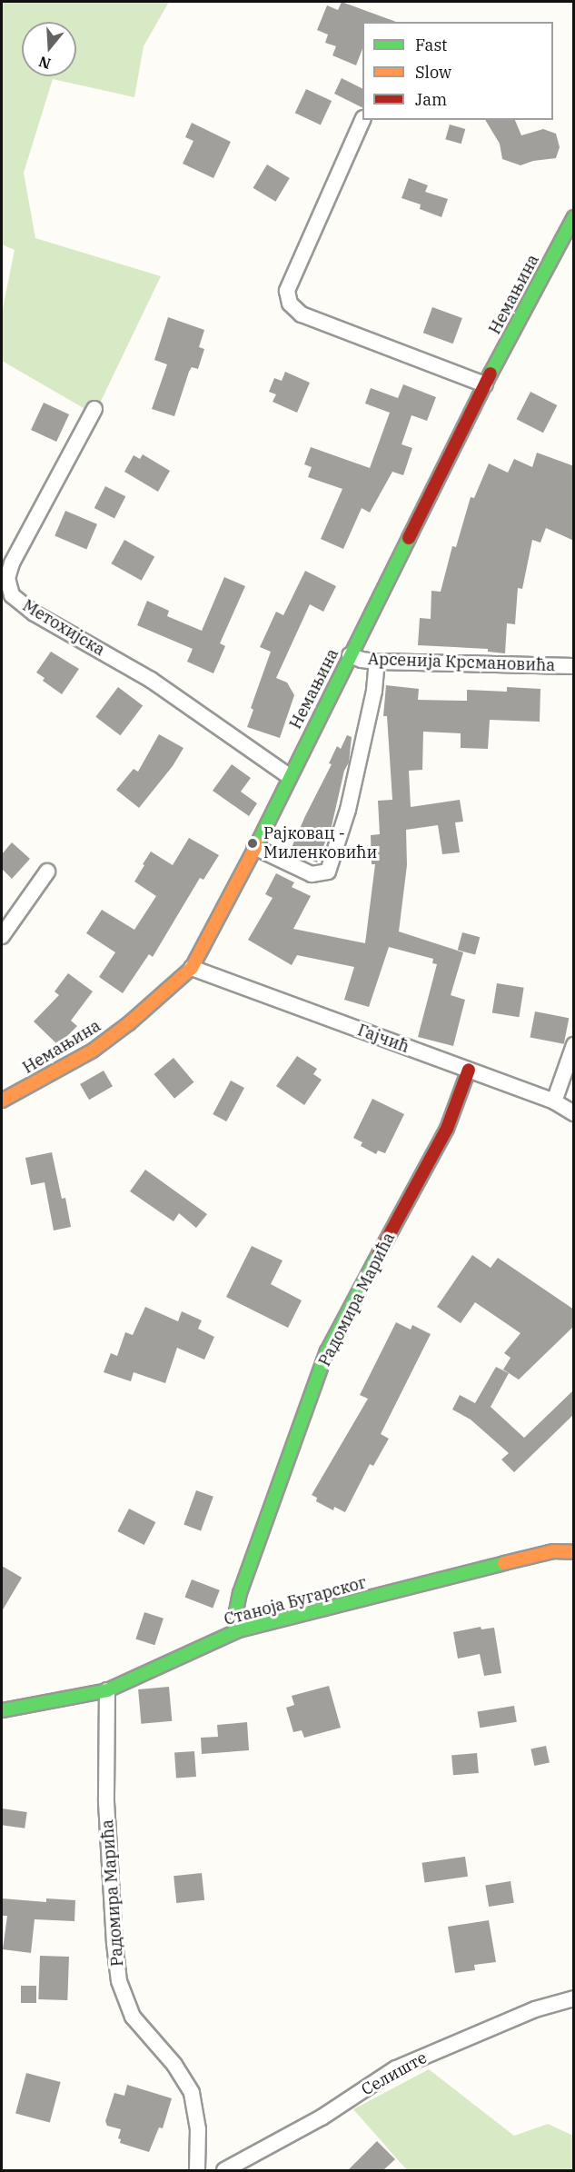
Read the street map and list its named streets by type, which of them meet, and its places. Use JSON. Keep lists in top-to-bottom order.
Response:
{
  "streets": {
    "street": [
      "Немањина",
      "Метохијска",
      "Арсенија Крсмановића",
      "Гајчић",
      "Радомира Марића",
      "Станоја Бугарског",
      "Селиште"
    ]
  },
  "crossings": [
    ["Немањина", "Метохијска"],
    ["Немањина", "Арсенија Крсмановића"],
    ["Немањина", "Гајчић"],
    ["Гајчић", "Радомира Марића"],
    ["Радомира Марића", "Станоја Бугарског"]
  ],
  "places": ["Рајковац - Миленковићи"],
  "legend": ["Fast", "Slow", "Jam"],
  "north": "bottom"
}
